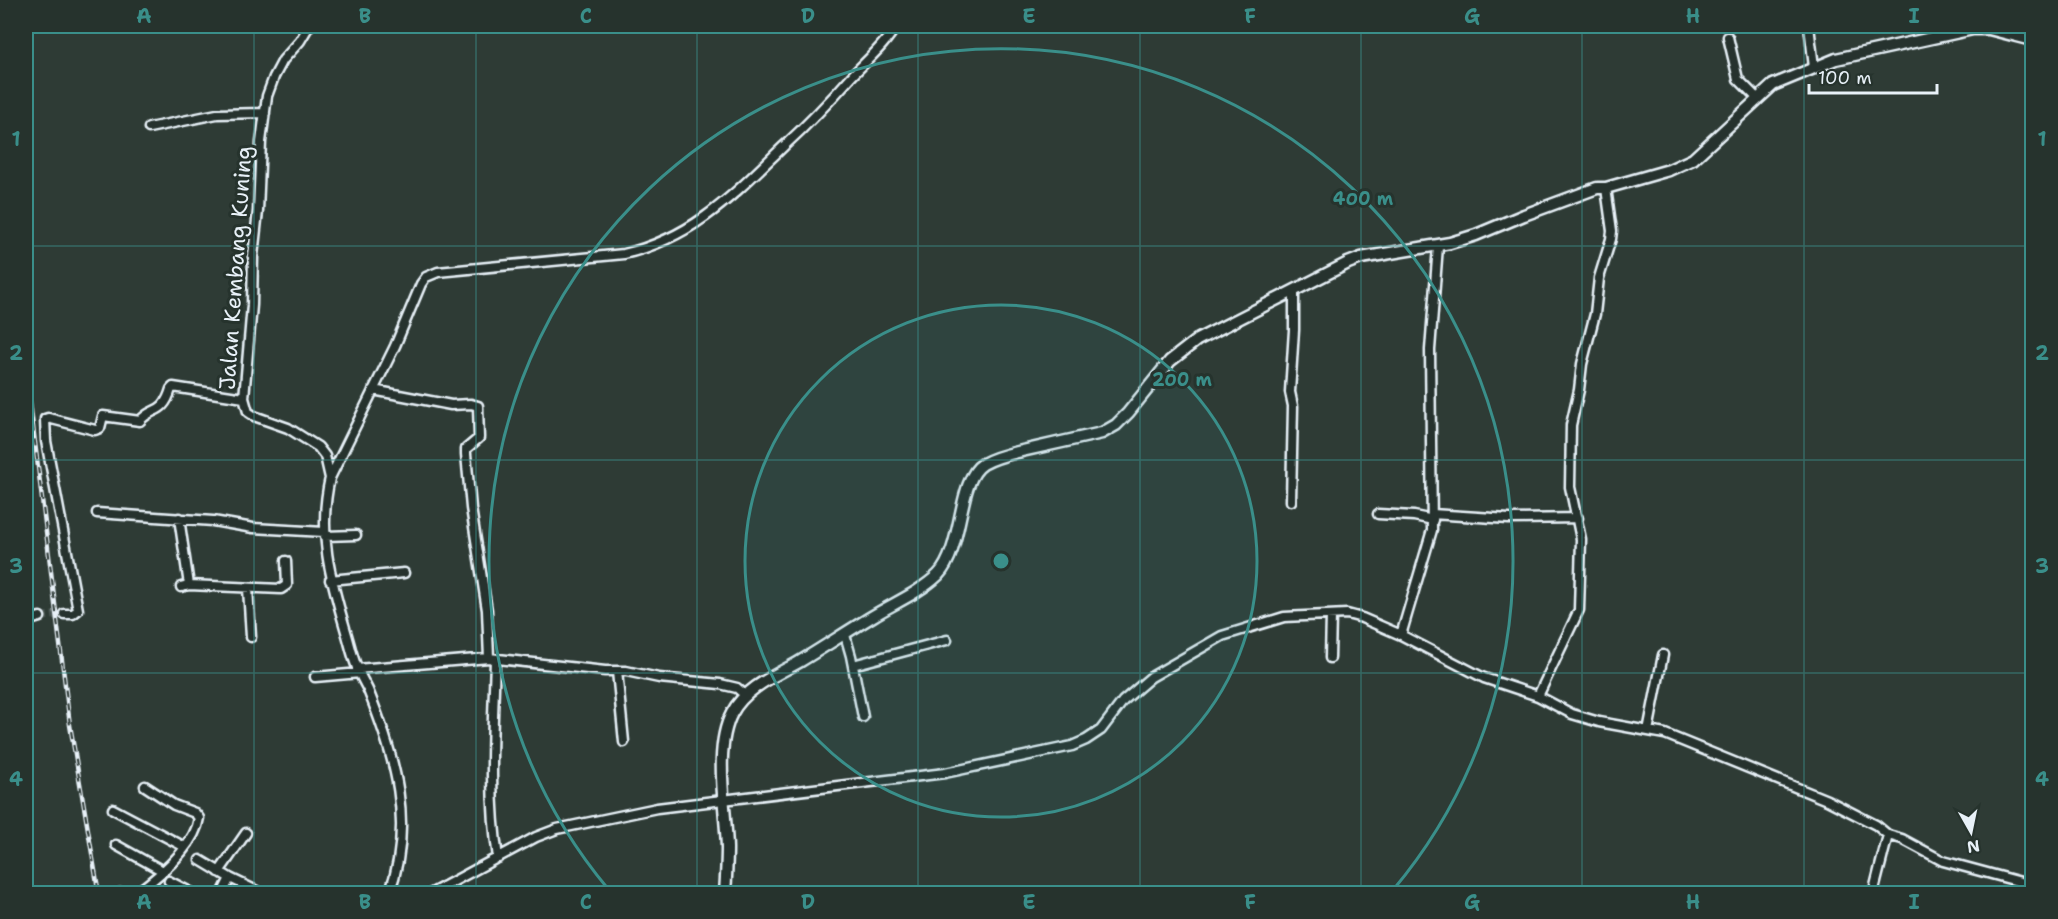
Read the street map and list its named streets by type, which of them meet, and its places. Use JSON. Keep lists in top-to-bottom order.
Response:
{
  "streets": {
    "street": ["Jalan Kembang Kuning"]
  },
  "scale_bar": "100 m",
  "north": "bottom",
  "grid": {
    "columns": [
      "A",
      "B",
      "C",
      "D",
      "E",
      "F",
      "G",
      "H",
      "I"
    ],
    "rows": [
      "1",
      "2",
      "3",
      "4"
    ]
  },
  "rings": ["400 m", "200 m"]
}
